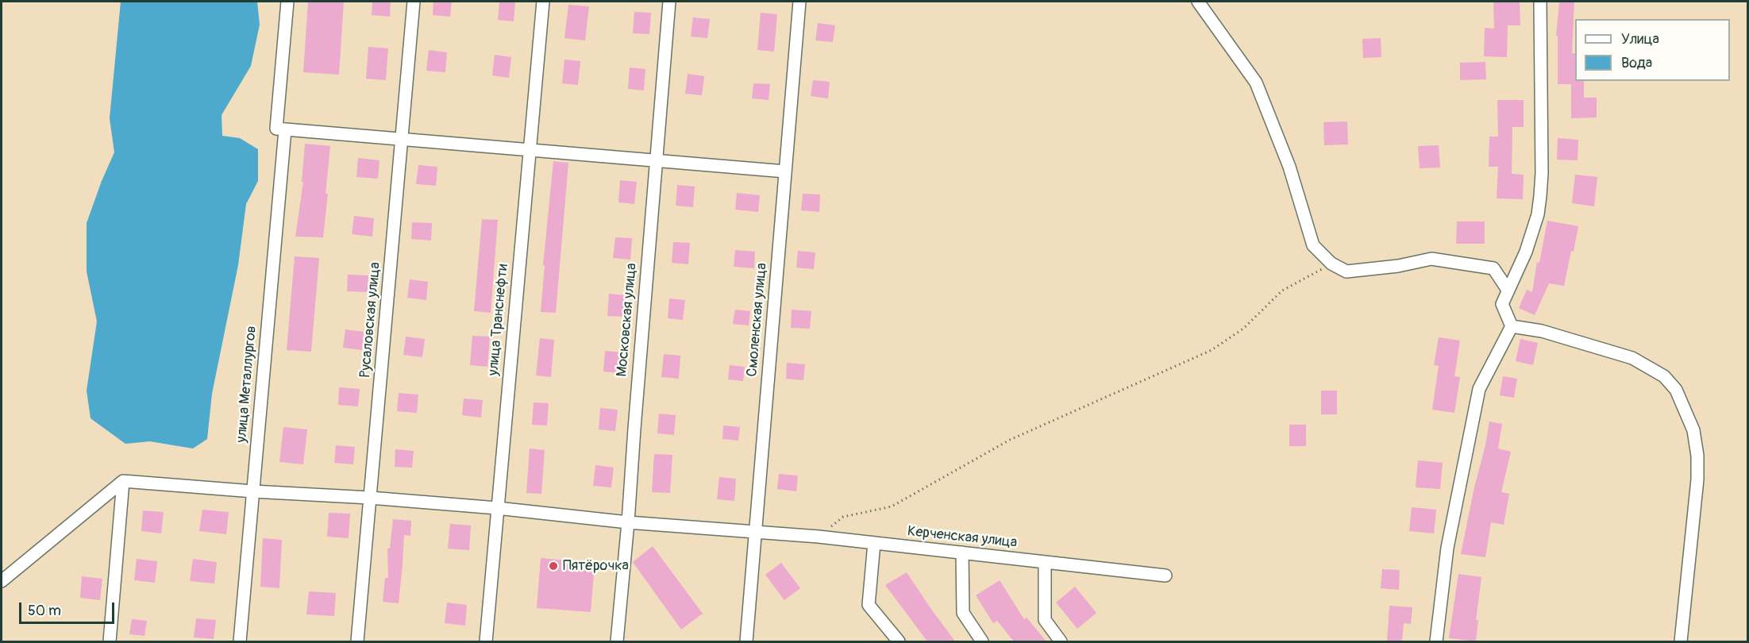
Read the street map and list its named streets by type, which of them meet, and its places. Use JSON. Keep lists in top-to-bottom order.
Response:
{
  "streets": {
    "street": [
      "Русаловская улица",
      "улица Транснефти",
      "Московская улица",
      "Смоленская улица",
      "улица Металлургов",
      "Керченская улица"
    ]
  },
  "crossings": [
    ["Русаловская улица", "Керченская улица"],
    ["улица Транснефти", "Керченская улица"],
    ["Московская улица", "Керченская улица"],
    ["Смоленская улица", "Керченская улица"],
    ["улица Металлургов", "Керченская улица"]
  ],
  "places": ["Пятёрочка"],
  "legend": ["Улица", "Вода"],
  "scale_bar": "50 m"
}
